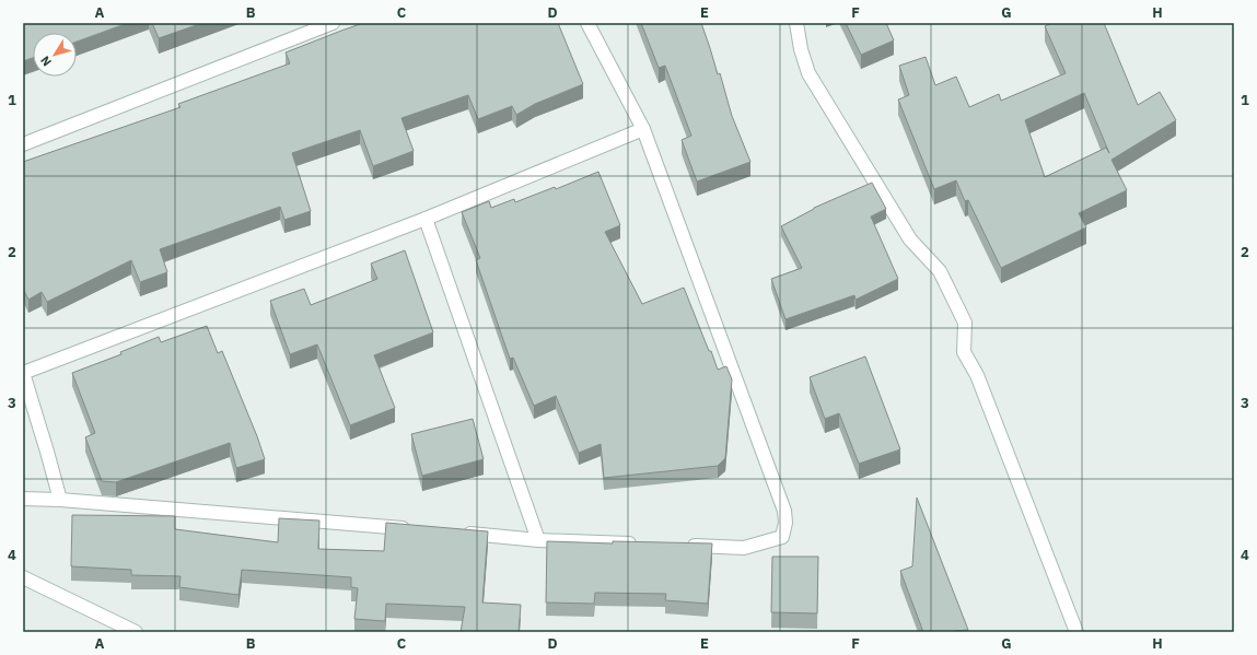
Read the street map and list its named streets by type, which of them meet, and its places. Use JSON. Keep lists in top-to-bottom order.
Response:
{
  "north": "bottom left",
  "grid": {
    "columns": [
      "A",
      "B",
      "C",
      "D",
      "E",
      "F",
      "G",
      "H"
    ],
    "rows": [
      "1",
      "2",
      "3",
      "4"
    ]
  }
}
